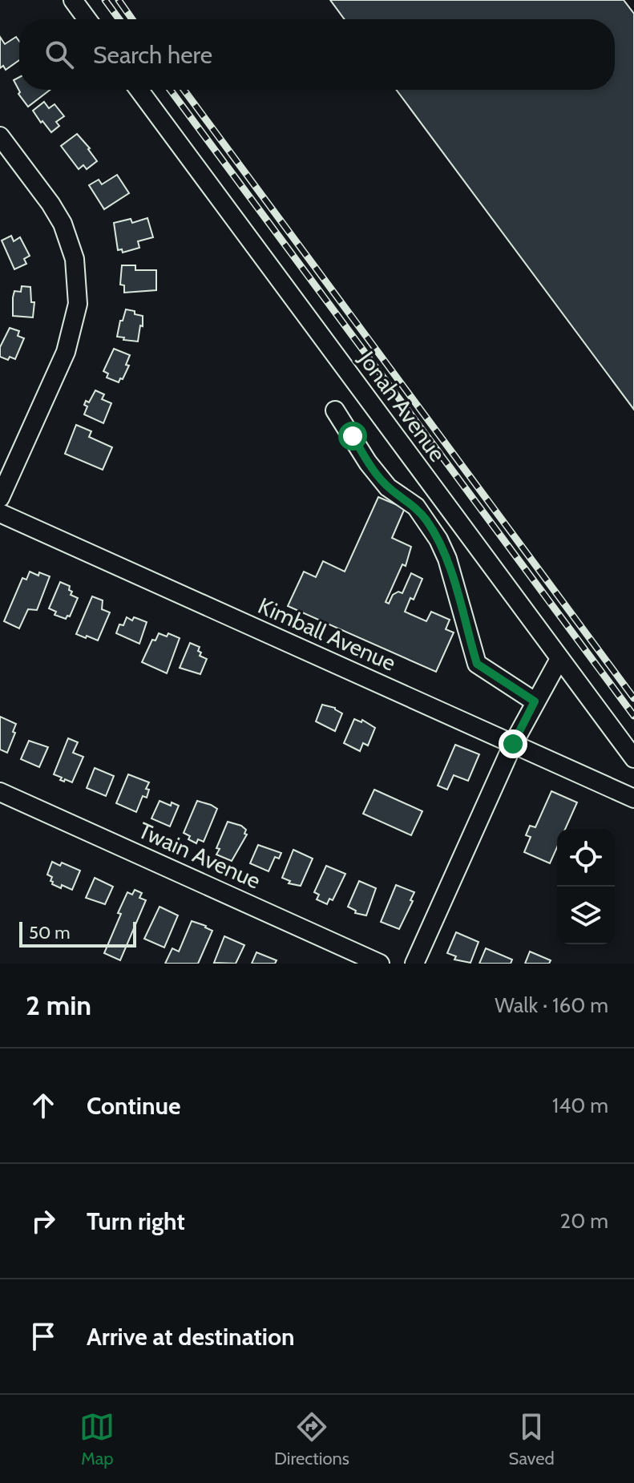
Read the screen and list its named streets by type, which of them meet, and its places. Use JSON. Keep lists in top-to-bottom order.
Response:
{
  "streets": {
    "street": ["Jonah Avenue", "Kimball Avenue", "Twain Avenue"]
  },
  "scale_bar": "50 m",
  "page": {
    "search": "Search here",
    "scale": "50 m",
    "heading": ["2 min", "Walk · 160 m"],
    "list": [
      ["Continue", "140 m"],
      ["Turn right", "20 m"],
      "Arrive at destination"
    ],
    "nav": ["Map", "Directions", "Saved"]
  }
}
